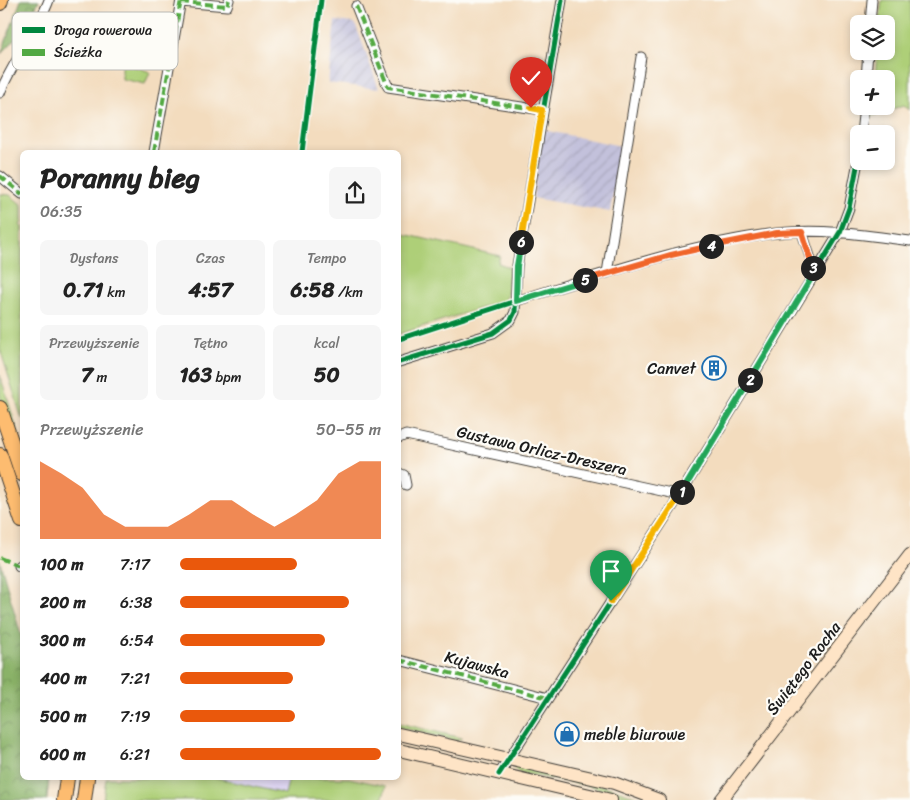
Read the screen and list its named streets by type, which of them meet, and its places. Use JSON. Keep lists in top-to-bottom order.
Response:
{
  "streets": {
    "main road": ["Świętego Rocha"],
    "street": ["Gustawa Orlicz-Dreszera", "Kujawska"]
  },
  "places": {
    "building": ["Canvet"],
    "shop": ["meble biurowe"]
  },
  "legend": ["Droga rowerowa", "Ścieżka"],
  "page": {
    "map_buttons": ["+", "−"],
    "heading": ["Poranny bieg", "06:35"],
    "pins": [
      "6",
      "4",
      "3",
      "5",
      "2",
      "1"
    ],
    "stats": [
      ["Dystans", "0.71 km"],
      ["Czas", "4:57"],
      ["Tempo", "6:58 /km"],
      ["Przewyższenie", "7 m"],
      ["Tętno", "163 bpm"],
      ["kcal", "50"]
    ],
    "chart": ["Przewyższenie", "50–55 m"],
    "list": [
      {
        "name": "100 m",
        "note": "7:17"
      },
      {
        "name": "200 m",
        "note": "6:38"
      },
      {
        "name": "300 m",
        "note": "6:54"
      },
      {
        "name": "400 m",
        "note": "7:21"
      },
      {
        "name": "500 m",
        "note": "7:19"
      },
      {
        "name": "600 m",
        "note": "6:21"
      }
    ]
  }
}
